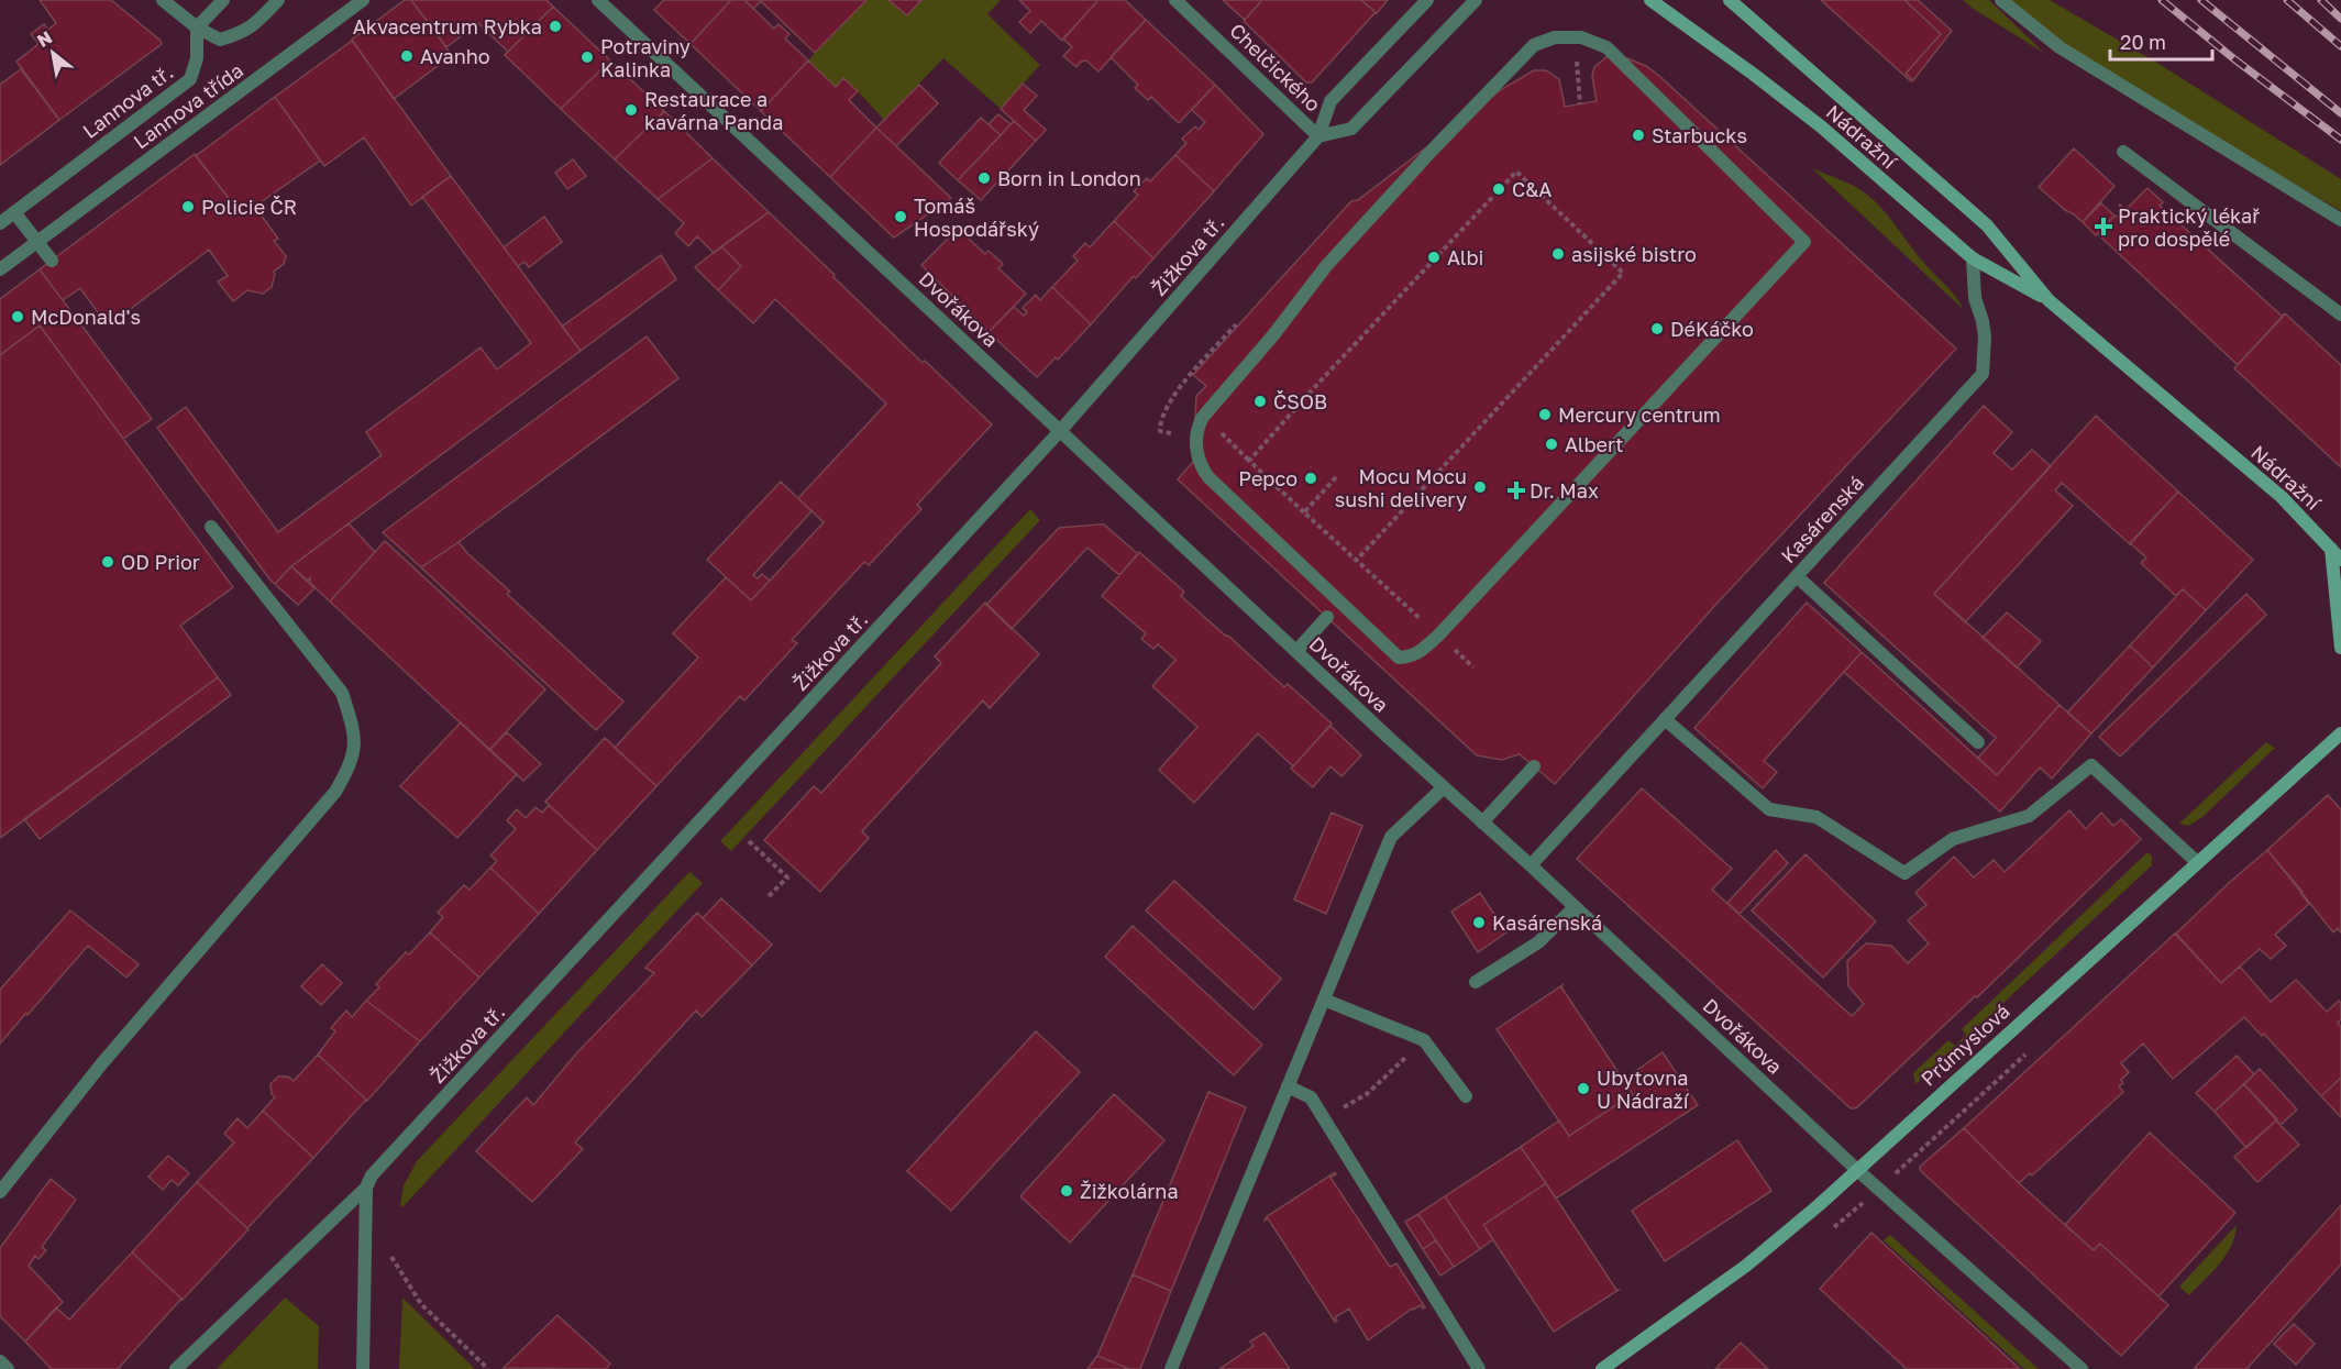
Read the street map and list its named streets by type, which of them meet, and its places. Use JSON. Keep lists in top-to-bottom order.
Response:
{
  "streets": {
    "main road": ["Nádražní", "Průmyslová"],
    "street": [
      "Chelčického",
      "Lannova tř.",
      "Lannova třída",
      "Žižkova tř.",
      "Dvořákova",
      "Kasárenská"
    ]
  },
  "crossings": [
    ["Chelčického", "Žižkova tř."],
    ["Nádražní", "Kasárenská"],
    ["Žižkova tř.", "Dvořákova"],
    ["Dvořákova", "Kasárenská"],
    ["Dvořákova", "Průmyslová"]
  ],
  "places": {
    "other": [
      "Akvacentrum Rybka",
      "Avanho",
      "Potraviny Kalinka",
      "Restaurace a kavárna Panda",
      "Starbucks",
      "Born in London",
      "C&A",
      "Policie ČR",
      "Tomáš Hospodářský",
      "asijské bistro",
      "Albi",
      "McDonald's",
      "DéKáčko",
      "ČSOB",
      "Mercury centrum",
      "Albert",
      "Pepco",
      "Mocu Mocu sushi delivery",
      "OD Prior",
      "Kasárenská",
      "Ubytovna U Nádraží",
      "Žižkolárna"
    ],
    "health": ["Praktický lékař pro dospělé", "Dr. Max"]
  },
  "scale_bar": "20 m",
  "north": "top left"
}
